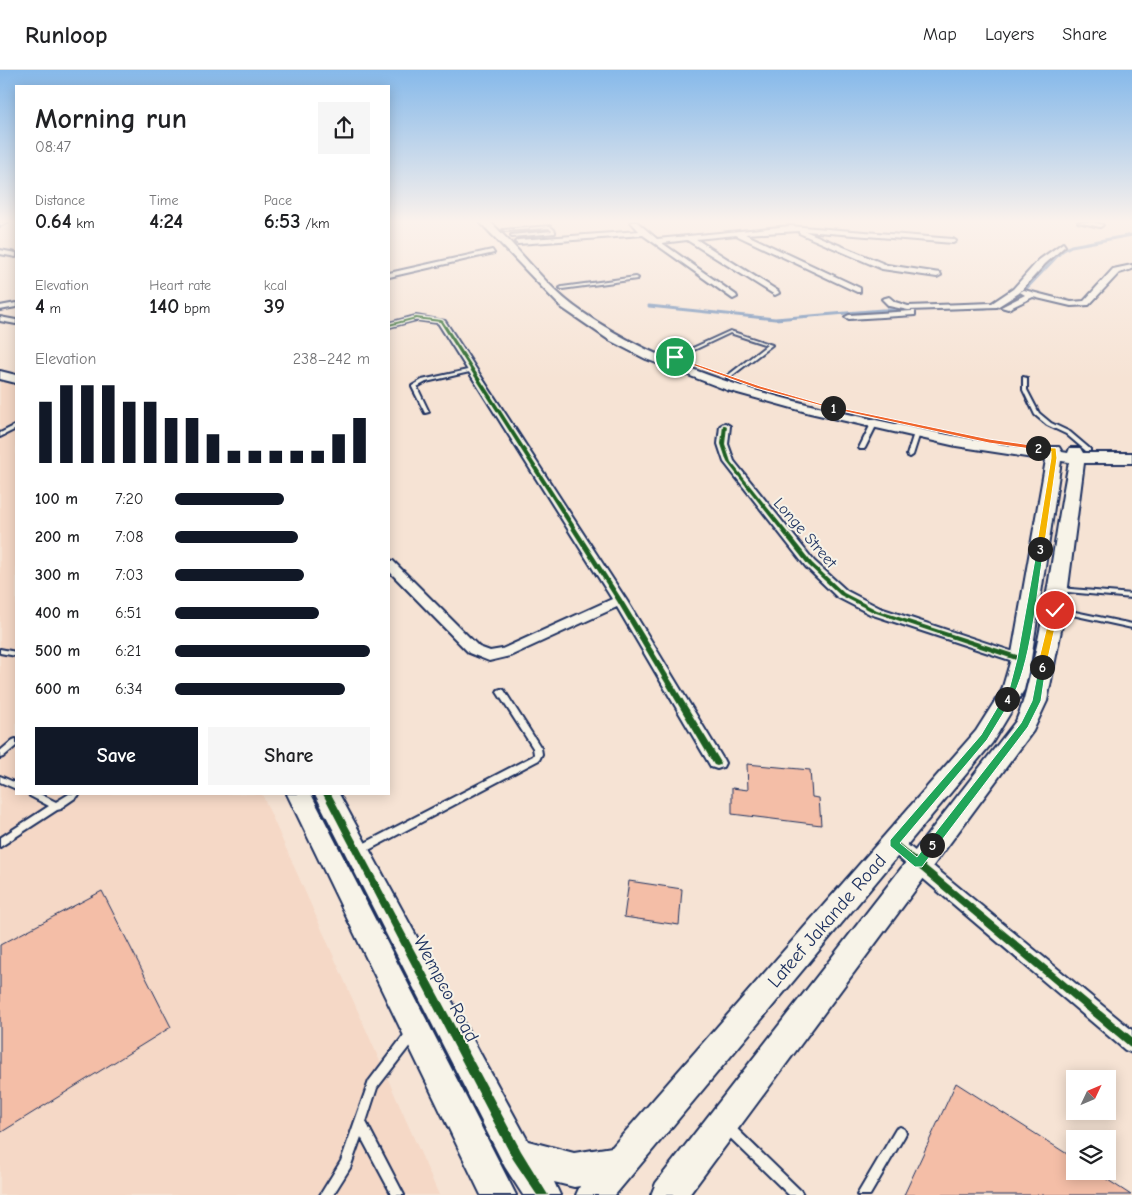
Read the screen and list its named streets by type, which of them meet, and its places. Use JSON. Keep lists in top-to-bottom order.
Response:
{
  "streets": {
    "main road": ["Lateef Jakande Road", "Wempco Road"],
    "street": ["Longe Street"]
  },
  "crossings": [
    ["Longe Street", "Lateef Jakande Road"]
  ],
  "north": "top right",
  "page": {
    "header": "Runloop",
    "nav": ["Map", "Layers", "Share"],
    "heading": ["Morning run", "08:47"],
    "stats": [
      ["Distance", "0.64 km"],
      ["Time", "4:24"],
      ["Pace", "6:53 /km"],
      ["Elevation", "4 m"],
      ["Heart rate", "140 bpm"],
      ["kcal", "39"]
    ],
    "chart": ["Elevation", "238–242 m"],
    "pins": [
      "1",
      "2",
      "3",
      "6",
      "4",
      "5"
    ],
    "list": [
      {
        "name": "100 m",
        "note": "7:20"
      },
      {
        "name": "200 m",
        "note": "7:08"
      },
      {
        "name": "300 m",
        "note": "7:03"
      },
      {
        "name": "400 m",
        "note": "6:51"
      },
      {
        "name": "500 m",
        "note": "6:21"
      },
      {
        "name": "600 m",
        "note": "6:34"
      }
    ],
    "buttons": ["Save", "Share"]
  }
}
